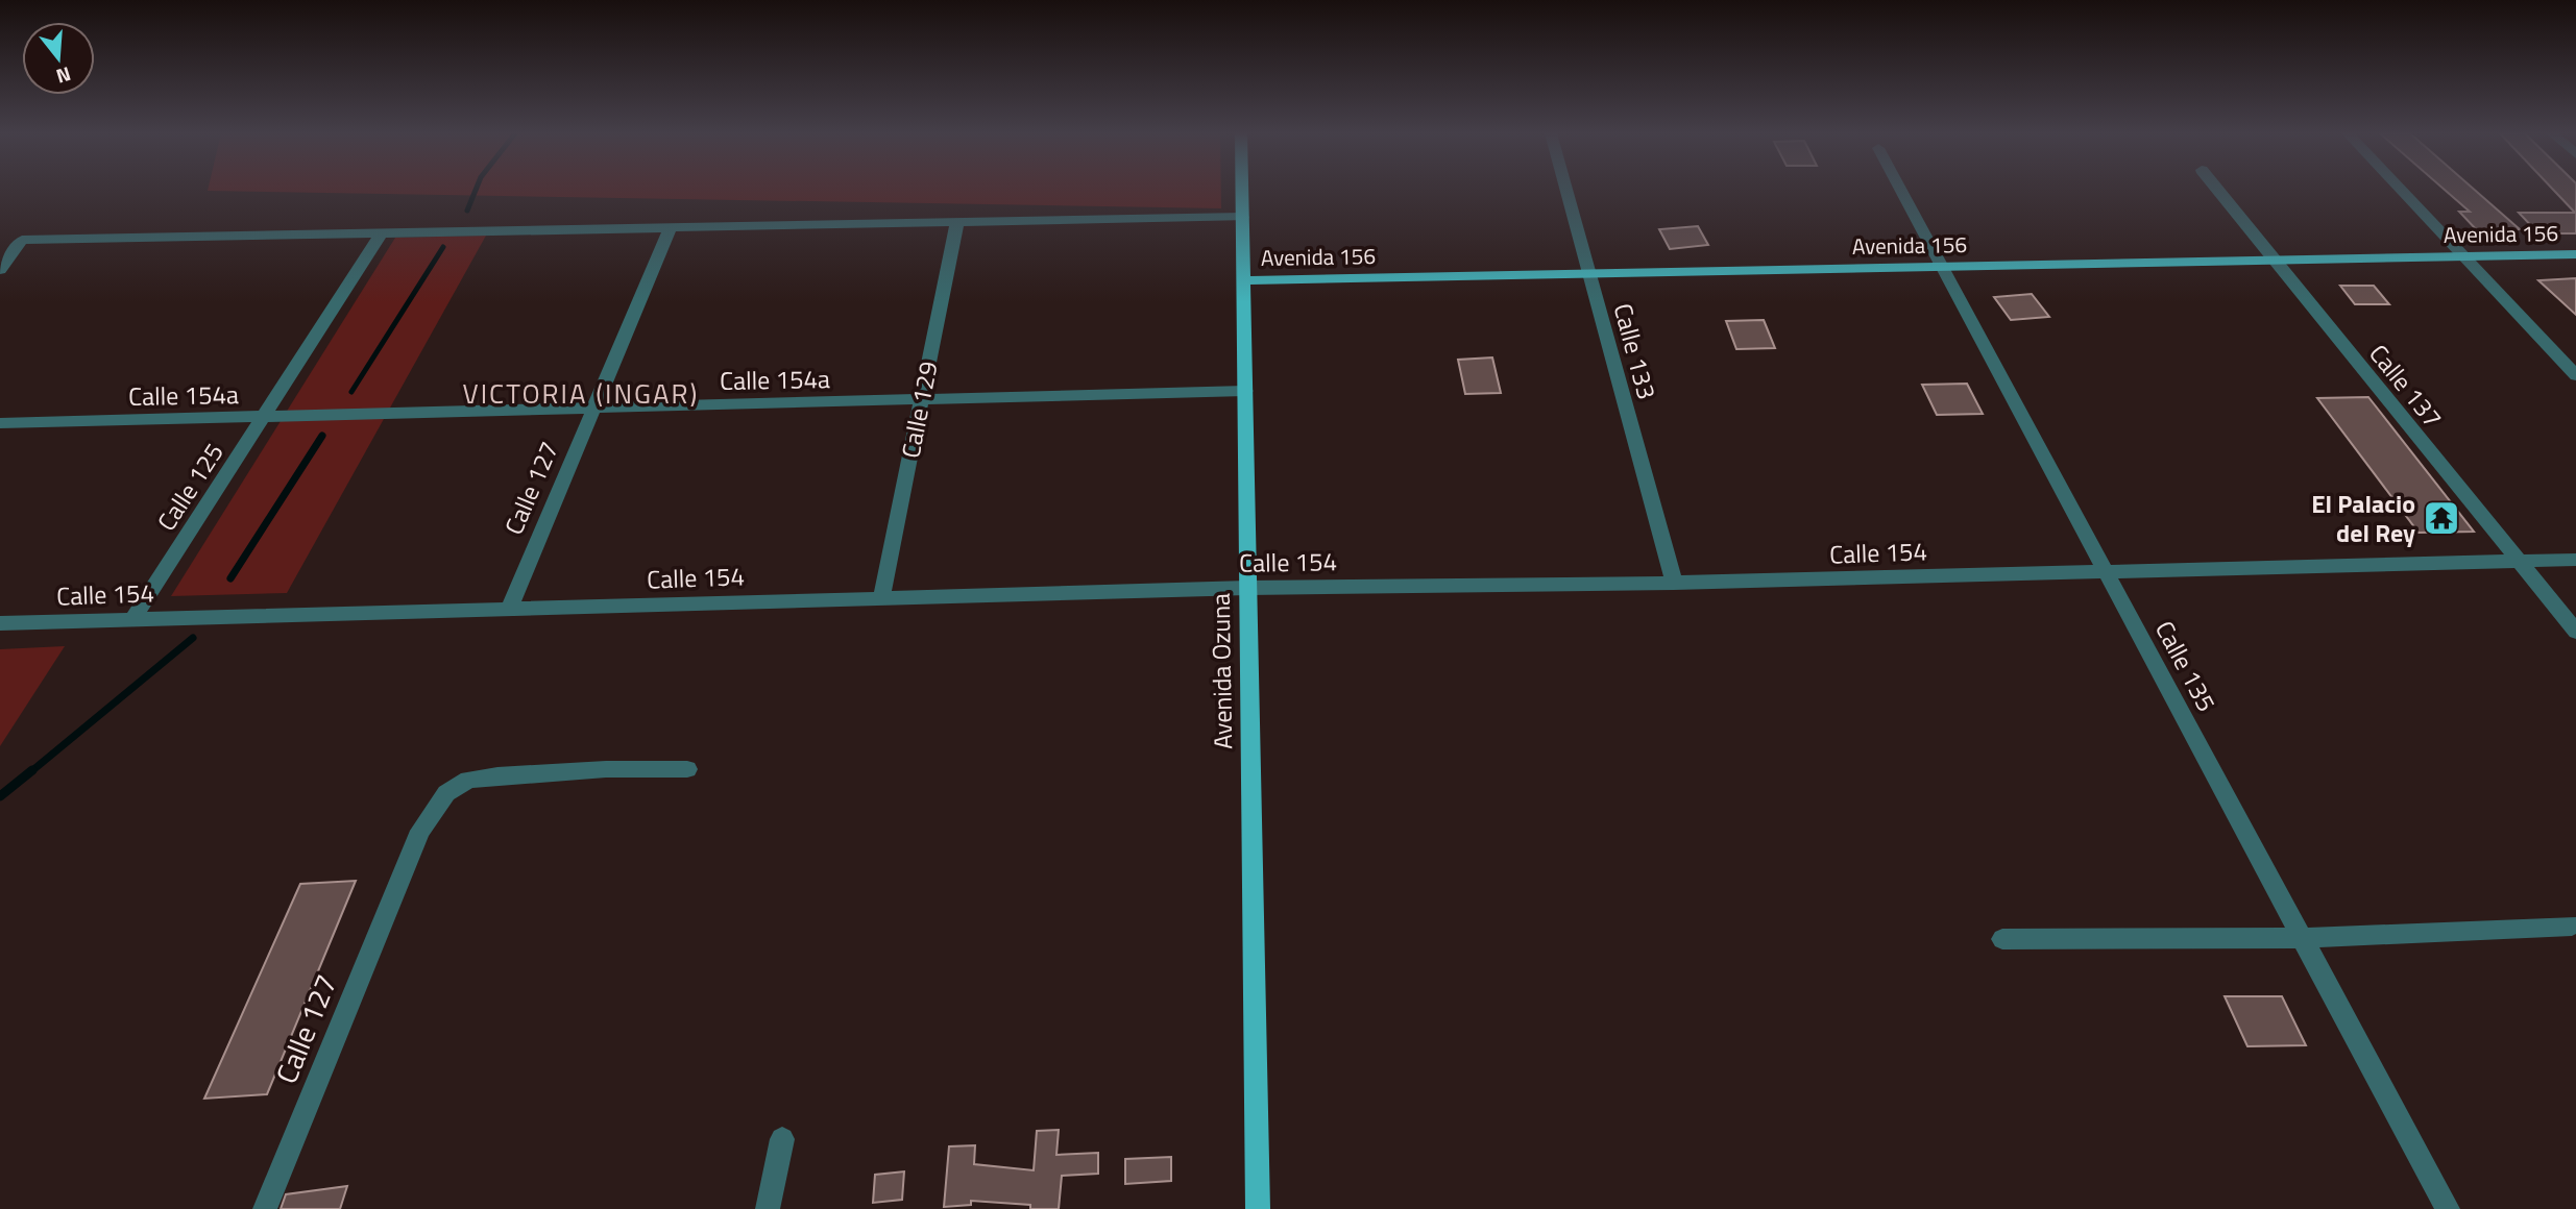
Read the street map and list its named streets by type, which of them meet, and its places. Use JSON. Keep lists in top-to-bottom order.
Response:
{
  "streets": {
    "main road": ["Avenida 156", "Avenida Ozuna"],
    "street": [
      "Calle 133",
      "Calle 154a",
      "Calle 137",
      "Calle 129",
      "Calle 125",
      "Calle 127",
      "Calle 154",
      "Calle 135"
    ]
  },
  "crossings": [
    ["Avenida 156", "Calle 133"],
    ["Avenida 156", "Calle 137"],
    ["Avenida 156", "Calle 135"],
    ["Avenida 156", "Avenida Ozuna"],
    ["Calle 133", "Calle 154"],
    ["Calle 154a", "Calle 129"],
    ["Calle 154a", "Calle 125"],
    ["Calle 154a", "Calle 127"],
    ["Calle 154a", "Avenida Ozuna"],
    ["Calle 137", "Calle 154"],
    ["Calle 129", "Calle 154"],
    ["Calle 125", "Calle 154"],
    ["Calle 127", "Calle 154"],
    ["Calle 154", "Calle 135"],
    ["Calle 154", "Avenida Ozuna"]
  ],
  "districts": ["VICTORIA (INGAR)"],
  "places": {
    "temple": ["El Palacio del Rey"]
  },
  "north": "bottom"
}
